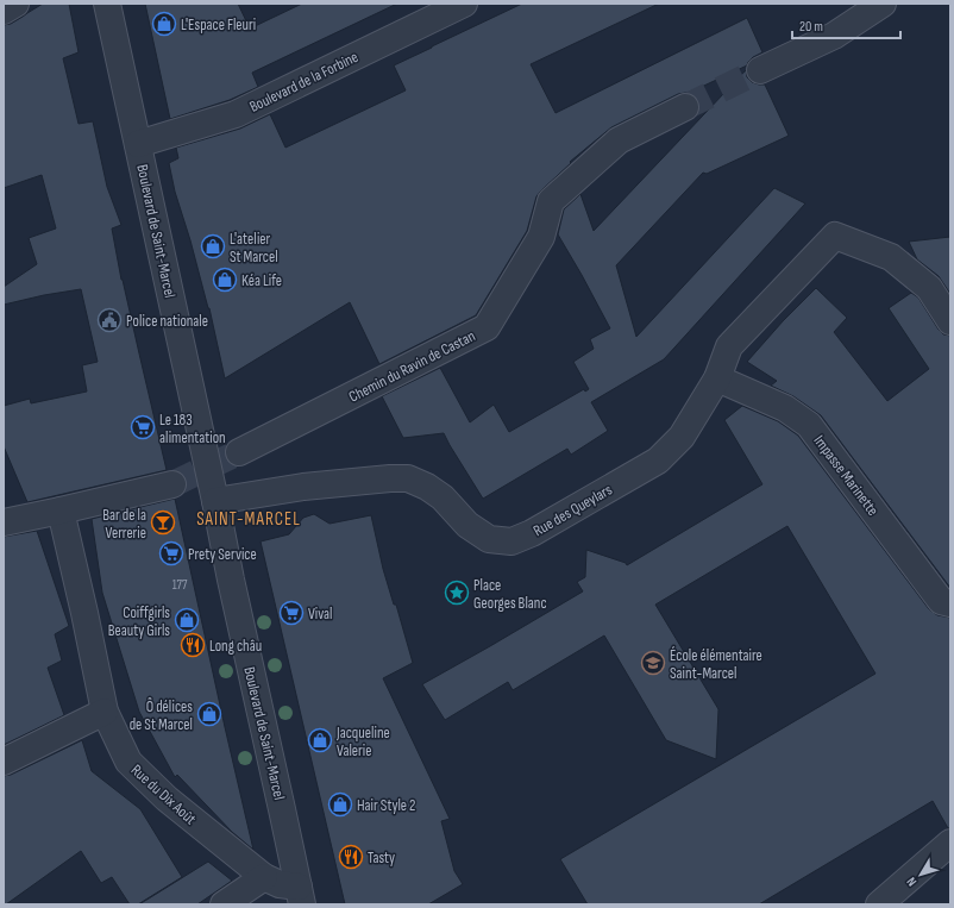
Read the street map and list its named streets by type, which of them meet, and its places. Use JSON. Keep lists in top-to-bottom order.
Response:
{
  "streets": {
    "street": [
      "Boulevard de la Forbine",
      "Boulevard de Saint-Marcel",
      "Chemin du Ravin de Castan",
      "Impasse Marinette",
      "Rue des Queylars",
      "Rue du Dix Août"
    ]
  },
  "crossings": [
    ["Boulevard de la Forbine", "Boulevard de Saint-Marcel"],
    ["Boulevard de Saint-Marcel", "Rue des Queylars"],
    ["Boulevard de Saint-Marcel", "Rue du Dix Août"],
    ["Impasse Marinette", "Rue des Queylars"]
  ],
  "districts": ["SAINT-MARCEL"],
  "places": {
    "shop": [
      "L'Espace Fleuri",
      "L'atelier St Marcel",
      "Kéa Life",
      "Coiffgirls Beauty Girls",
      "Ô délices de St Marcel",
      "Jacqueline Valerie",
      "Hair Style 2"
    ],
    "public building": ["Police nationale"],
    "supermarket": ["Le 183 alimentation", "Prety Service", "Vival"],
    "bar": ["Bar de la Verrerie"],
    "place": ["Place Georges Blanc"],
    "restaurant": ["Long châu", "Tasty"],
    "school or university": ["École élémentaire Saint-Marcel"]
  },
  "house_numbers": ["177"],
  "scale_bar": "20 m",
  "north": "bottom left"
}
